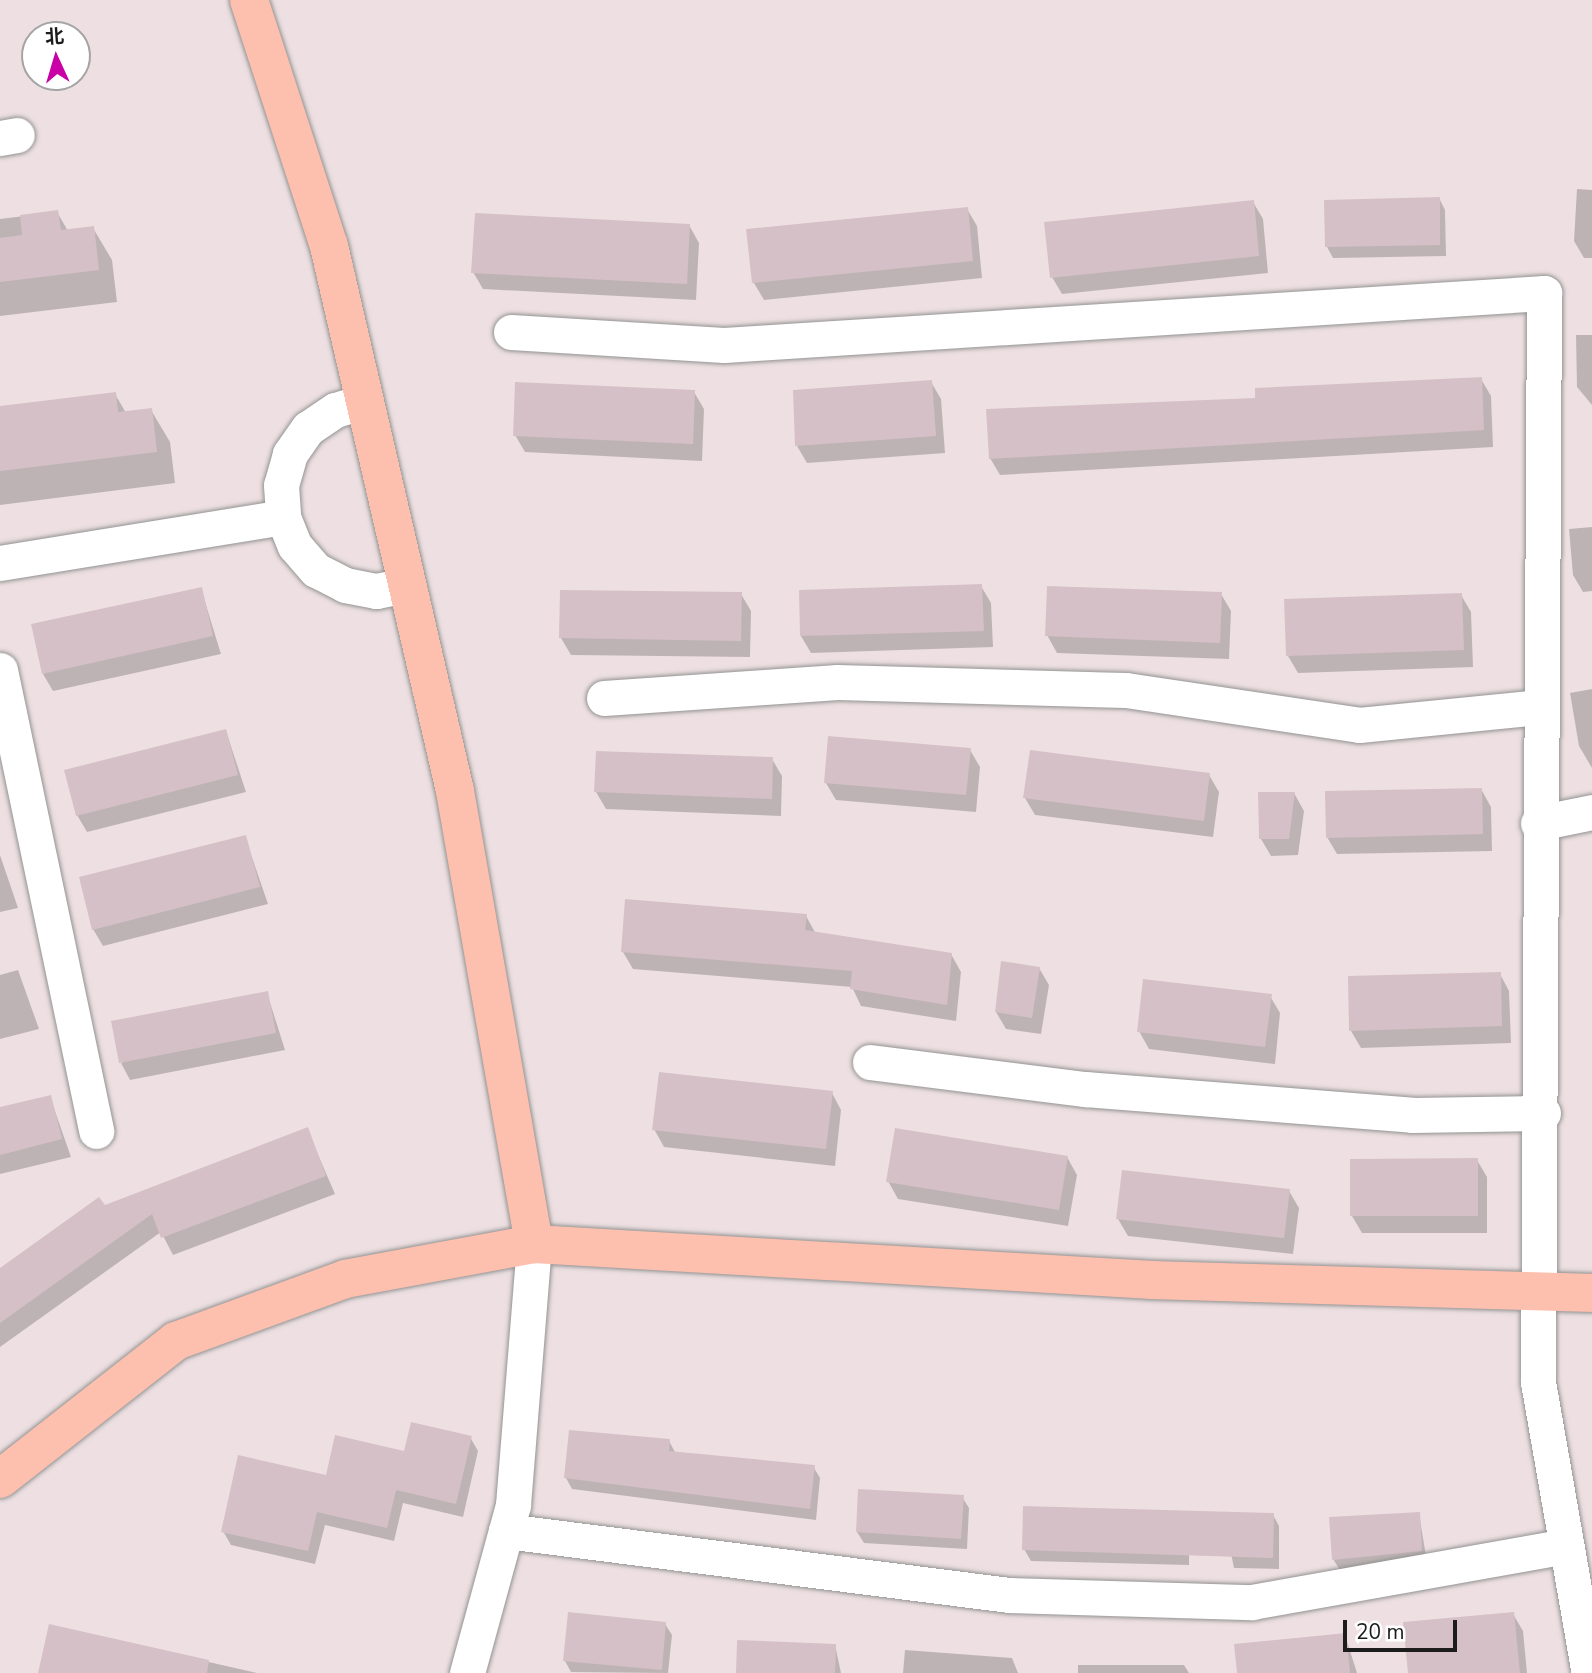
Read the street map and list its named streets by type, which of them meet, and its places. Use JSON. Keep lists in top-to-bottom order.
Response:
{
  "scale_bar": "20 m",
  "north": "top"
}
